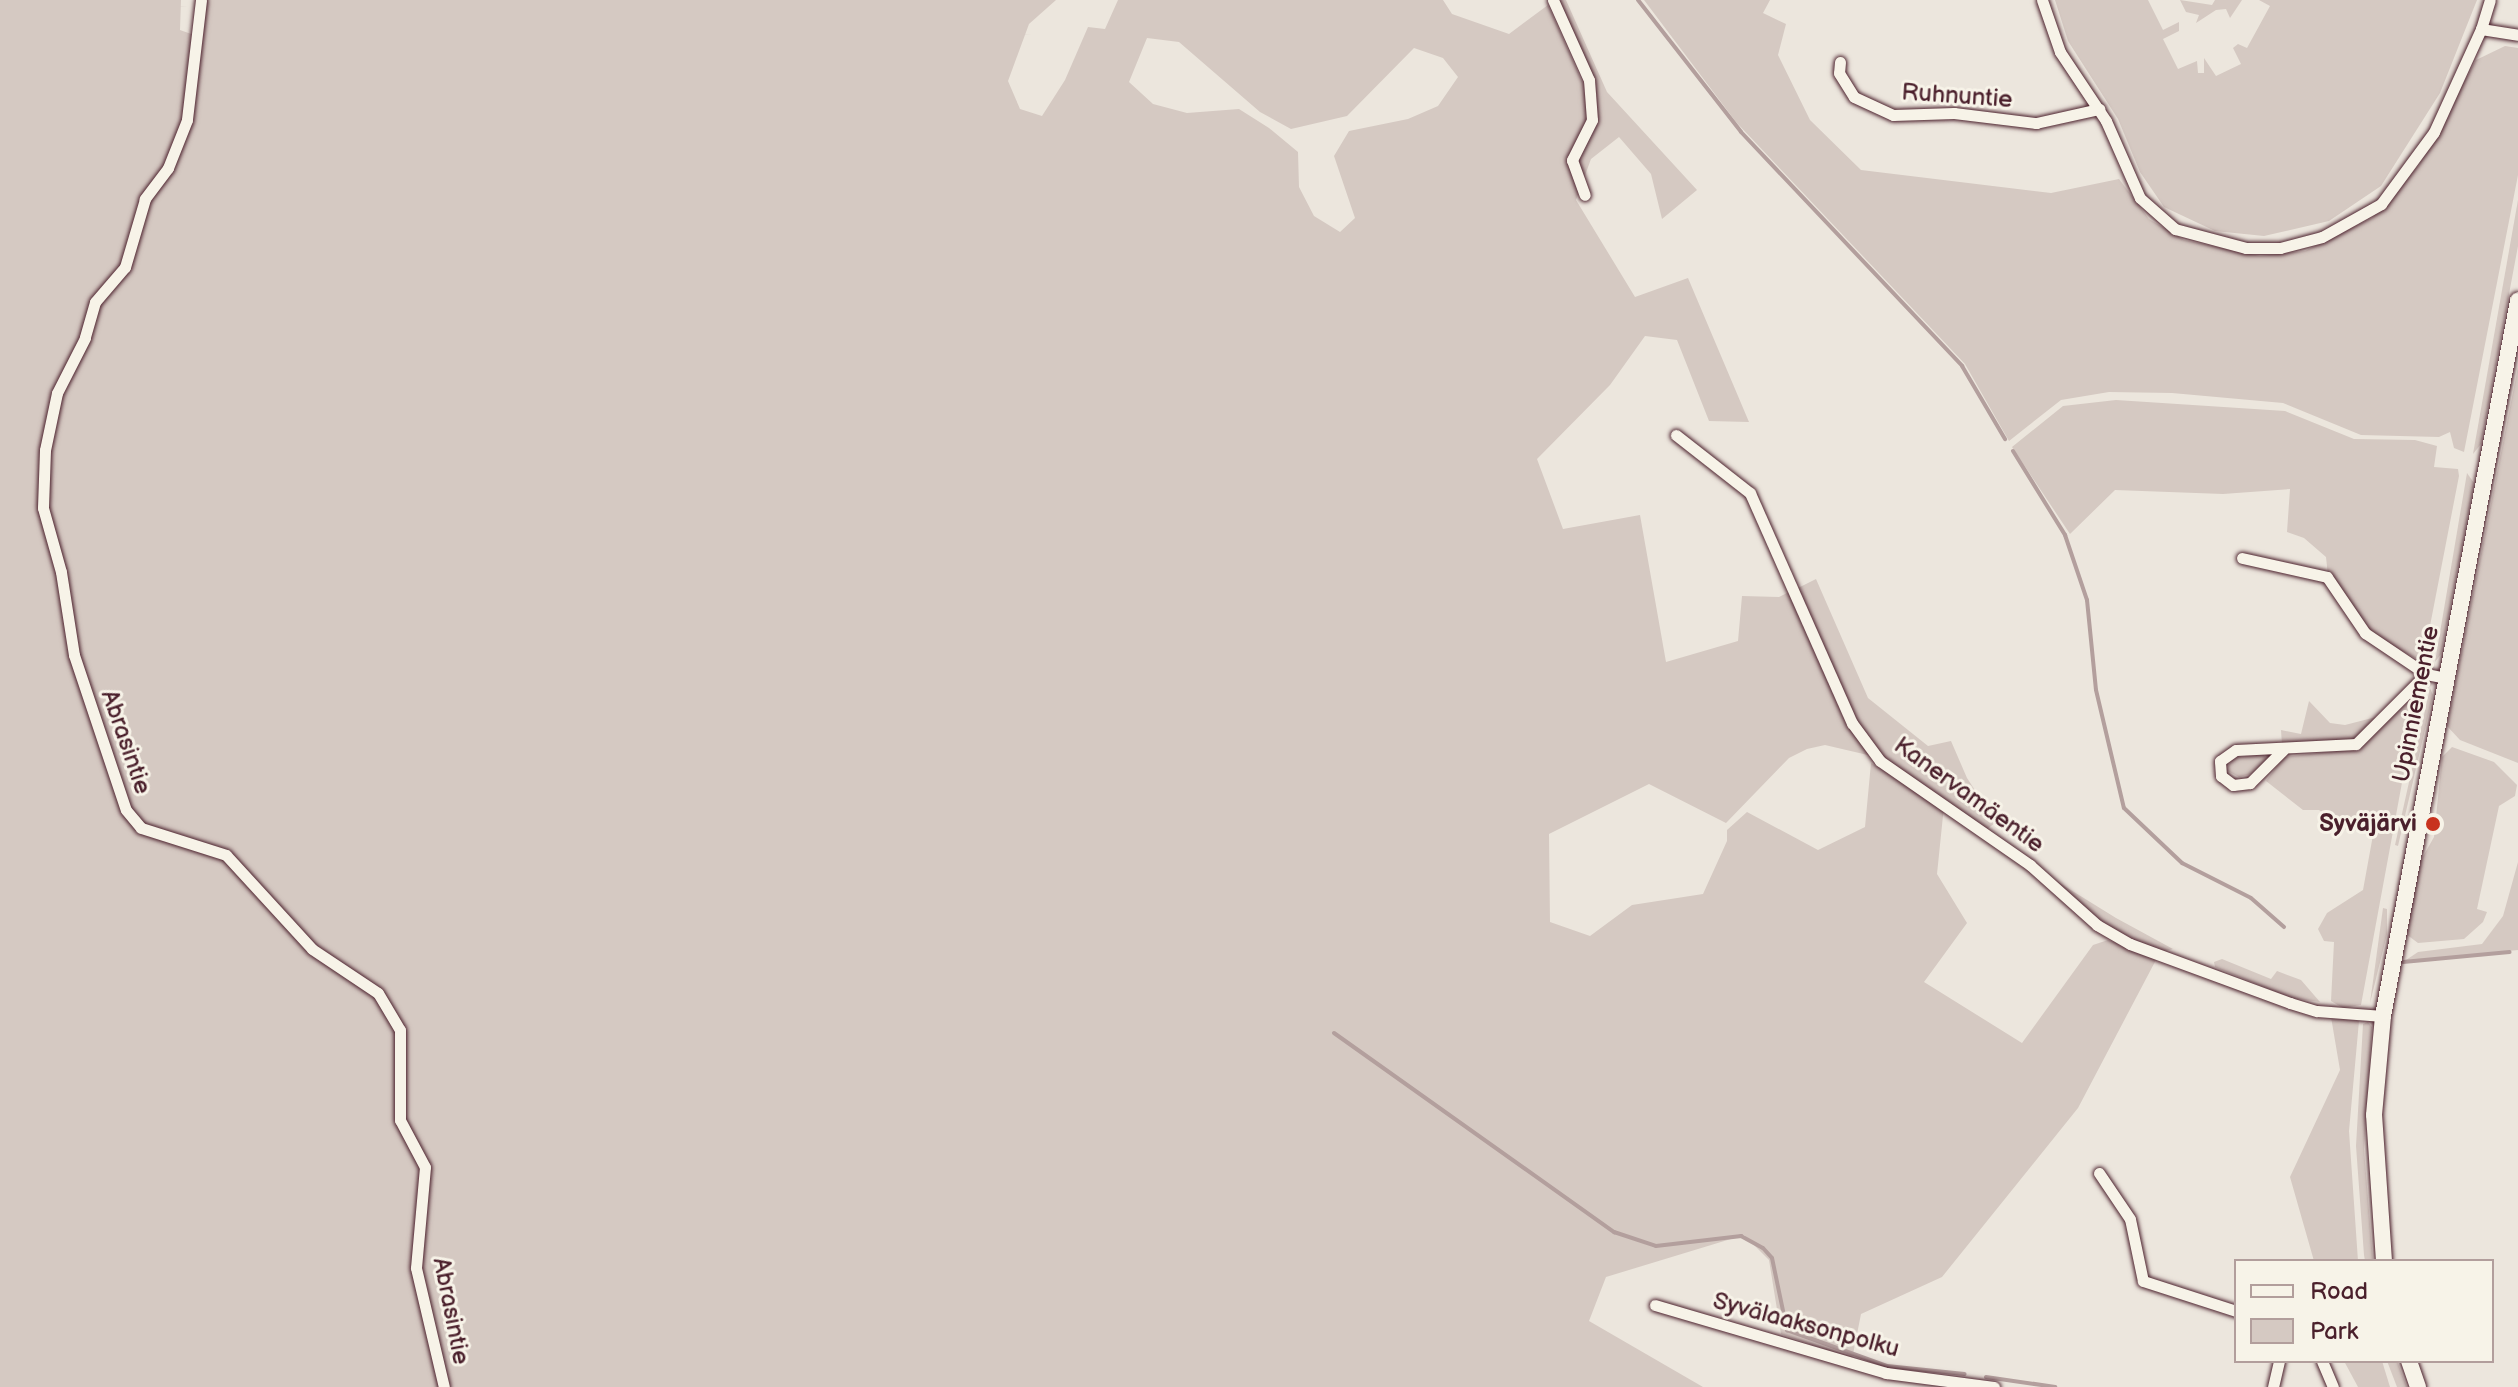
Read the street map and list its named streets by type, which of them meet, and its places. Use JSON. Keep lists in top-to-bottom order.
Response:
{
  "streets": {
    "main road": ["Upinniementie"],
    "street": [
      "Ruhnuntie",
      "Abrasintie",
      "Kanervamäentie",
      "Syvälaaksonpolku"
    ]
  },
  "crossings": [
    ["Upinniementie", "Kanervamäentie"]
  ],
  "places": ["Syväjärvi"],
  "legend": ["Road", "Park"]
}
